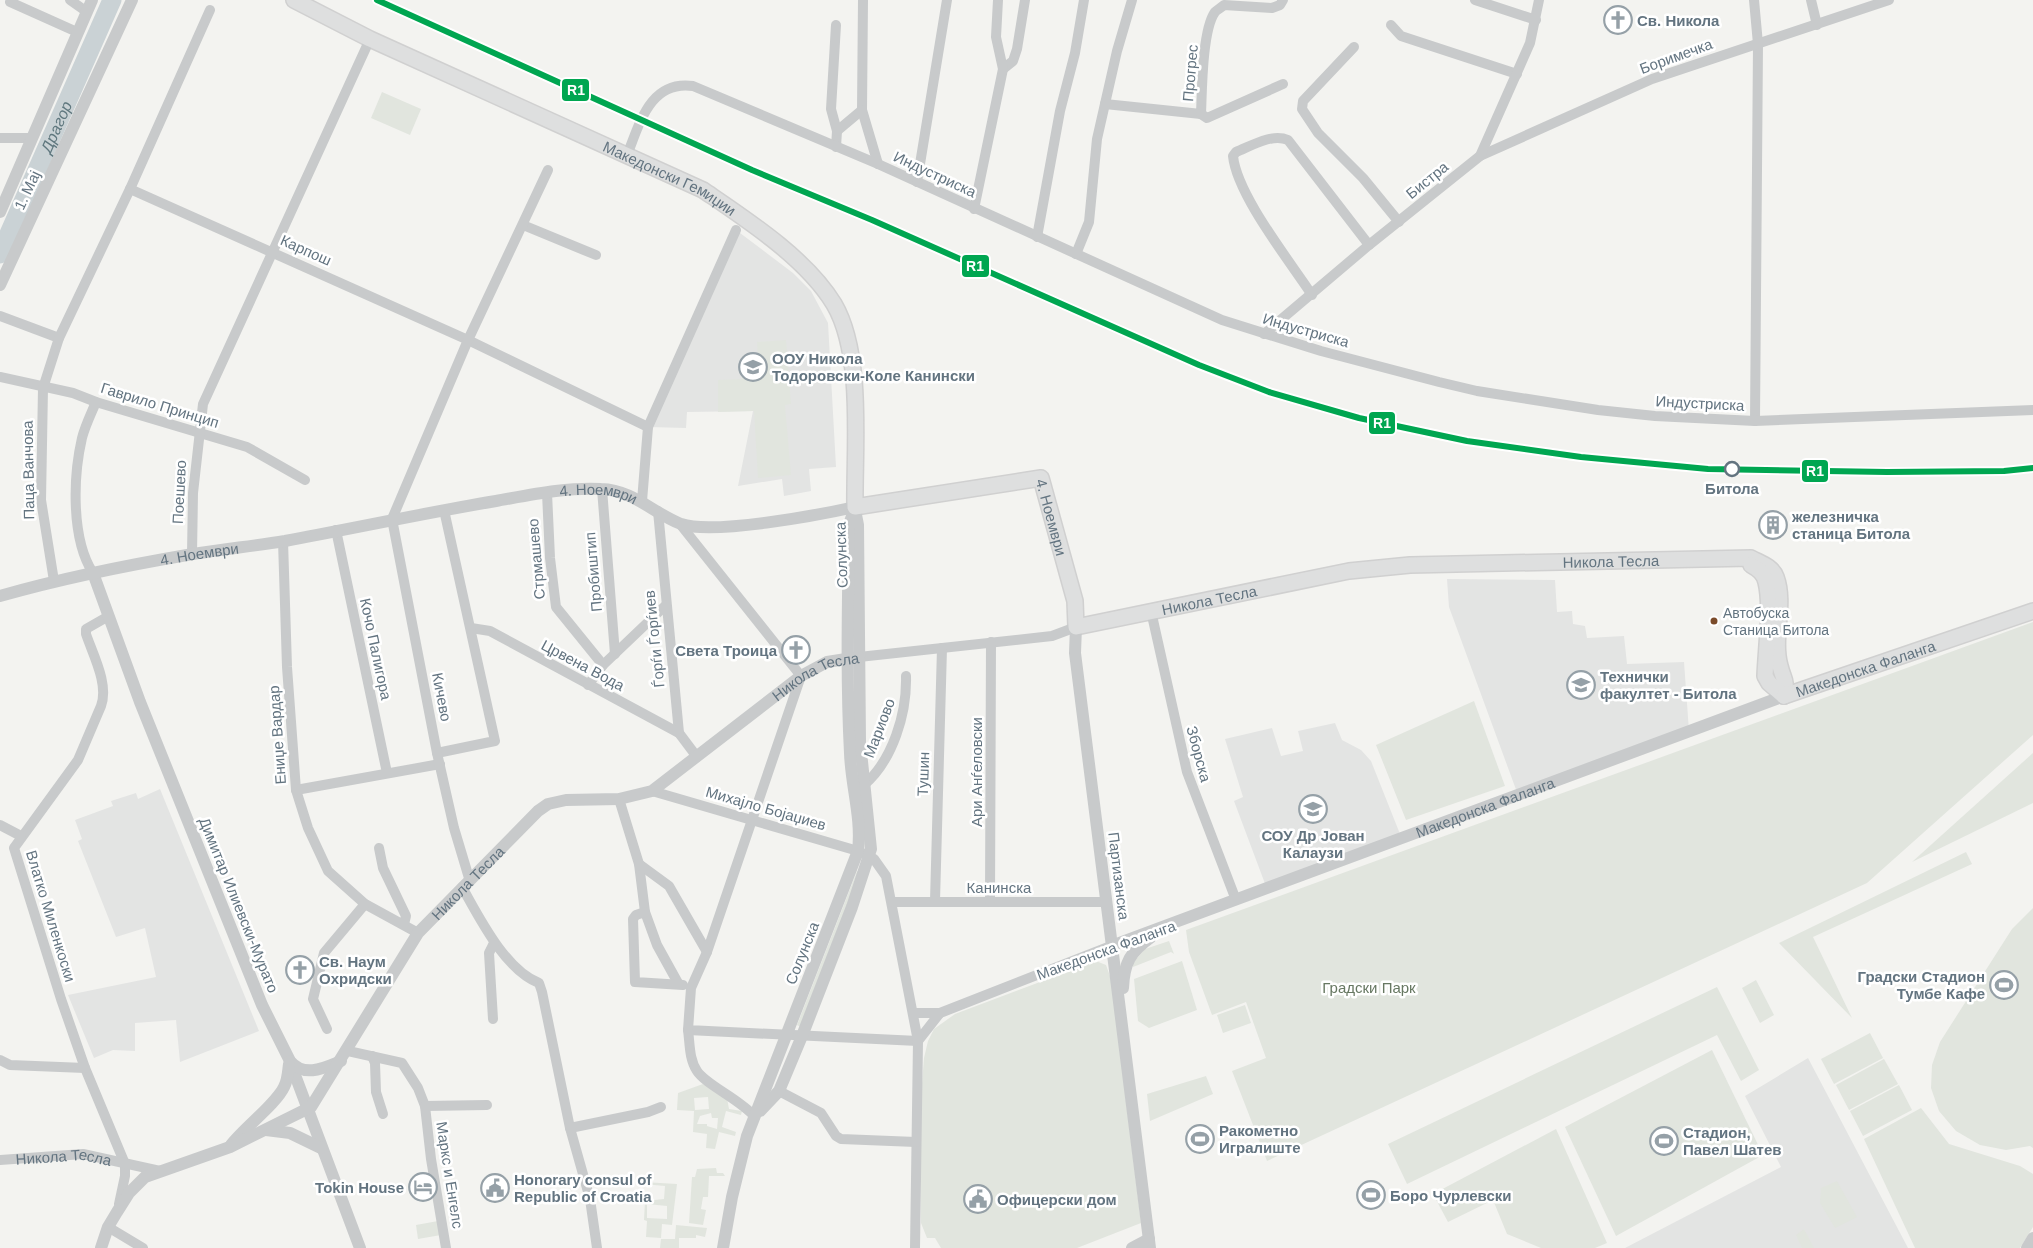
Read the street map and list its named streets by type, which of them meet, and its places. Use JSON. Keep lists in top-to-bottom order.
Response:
{
  "streets": {
    "main road": [
      "Македонски Гемиџии",
      "4. Ноември",
      "Никола Тесла",
      "Македонска Фаланга"
    ],
    "street": [
      "Боримечка",
      "Прогрес",
      "Индустриска",
      "Бистра",
      "1. Мај",
      "Карпош",
      "Гаврило Принцип",
      "Паца Ванчова",
      "Поешево",
      "Солунска",
      "Стрмашево",
      "Пробиштип",
      "Ѓорѓи Ѓорѓиев",
      "Кочо Палигора",
      "Црвена Вода",
      "Кичево",
      "Мариово",
      "Ениџе Вардар",
      "Зборска",
      "Ари Анѓеловски",
      "Тушин",
      "Михајло Бојаџиев",
      "Партизанска",
      "Канинска",
      "Димитар Илиевски-Мурато",
      "Влатко Миленкоски",
      "Маркс и Енгелс"
    ]
  },
  "crossings": [
    ["Боримечка", "Индустриска"],
    ["Боримечка", "Бистра"],
    ["Индустриска", "Македонски Гемиџии"],
    ["Индустриска", "Бистра"],
    ["Македонски Гемиџии", "Поешево"],
    ["Македонски Гемиџии", "4. Ноември"],
    ["Македонски Гемиџии", "Солунска"],
    ["Карпош", "Паца Ванчова"],
    ["Карпош", "Поешево"],
    ["Гаврило Принцип", "Паца Ванчова"],
    ["Гаврило Принцип", "Поешево"],
    ["Паца Ванчова", "4. Ноември"],
    ["Поешево", "4. Ноември"],
    ["4. Ноември", "Солунска"],
    ["4. Ноември", "Стрмашево"],
    ["4. Ноември", "Никола Тесла"],
    ["4. Ноември", "Пробиштип"],
    ["4. Ноември", "Ѓорѓи Ѓорѓиев"],
    ["4. Ноември", "Кочо Палигора"],
    ["4. Ноември", "Кичево"],
    ["4. Ноември", "Ениџе Вардар"],
    ["4. Ноември", "Партизанска"],
    ["4. Ноември", "Димитар Илиевски-Мурато"],
    ["Солунска", "Никола Тесла"],
    ["Солунска", "Мариово"],
    ["Солунска", "Михајло Бојаџиев"],
    ["Никола Тесла", "Македонска Фаланга"],
    ["Никола Тесла", "Кичево"],
    ["Никола Тесла", "Ениџе Вардар"],
    ["Никола Тесла", "Зборска"],
    ["Никола Тесла", "Ари Анѓеловски"],
    ["Никола Тесла", "Тушин"],
    ["Никола Тесла", "Михајло Бојаџиев"],
    ["Никола Тесла", "Партизанска"],
    ["Никола Тесла", "Димитар Илиевски-Мурато"],
    ["Никола Тесла", "Влатко Миленкоски"],
    ["Никола Тесла", "Маркс и Енгелс"],
    ["Ѓорѓи Ѓорѓиев", "Црвена Вода"],
    ["Македонска Фаланга", "Зборска"],
    ["Македонска Фаланга", "Партизанска"],
    ["Ари Анѓеловски", "Канинска"],
    ["Тушин", "Канинска"],
    ["Партизанска", "Канинска"],
    ["Димитар Илиевски-Мурато", "Влатко Миленкоски"]
  ],
  "water": ["Драгор"],
  "parks": ["Градски Парк"],
  "places": {
    "church": ["Св. Никола", "Света Троица", "Св. Наум Охридски"],
    "school or university": ["ООУ Никола Тодоровски-Коле Канински", "Технички факултет - Битола", "СОУ Др Јован Калаузи"],
    "other": ["Битола", "Автобуска Станица Битола"],
    "building": ["железничка станица Битола"],
    "sports": [
      "Градски Стадион Тумбе Кафе",
      "Ракометно Игралиште",
      "Стадион, Павел Шатев",
      "Боро Чурлевски"
    ],
    "hotel": ["Tokin House"],
    "public building": ["Honorary consul of Republic of Croatia", "Офицерски дом"]
  },
  "lines": ["transit line R1"]
}
